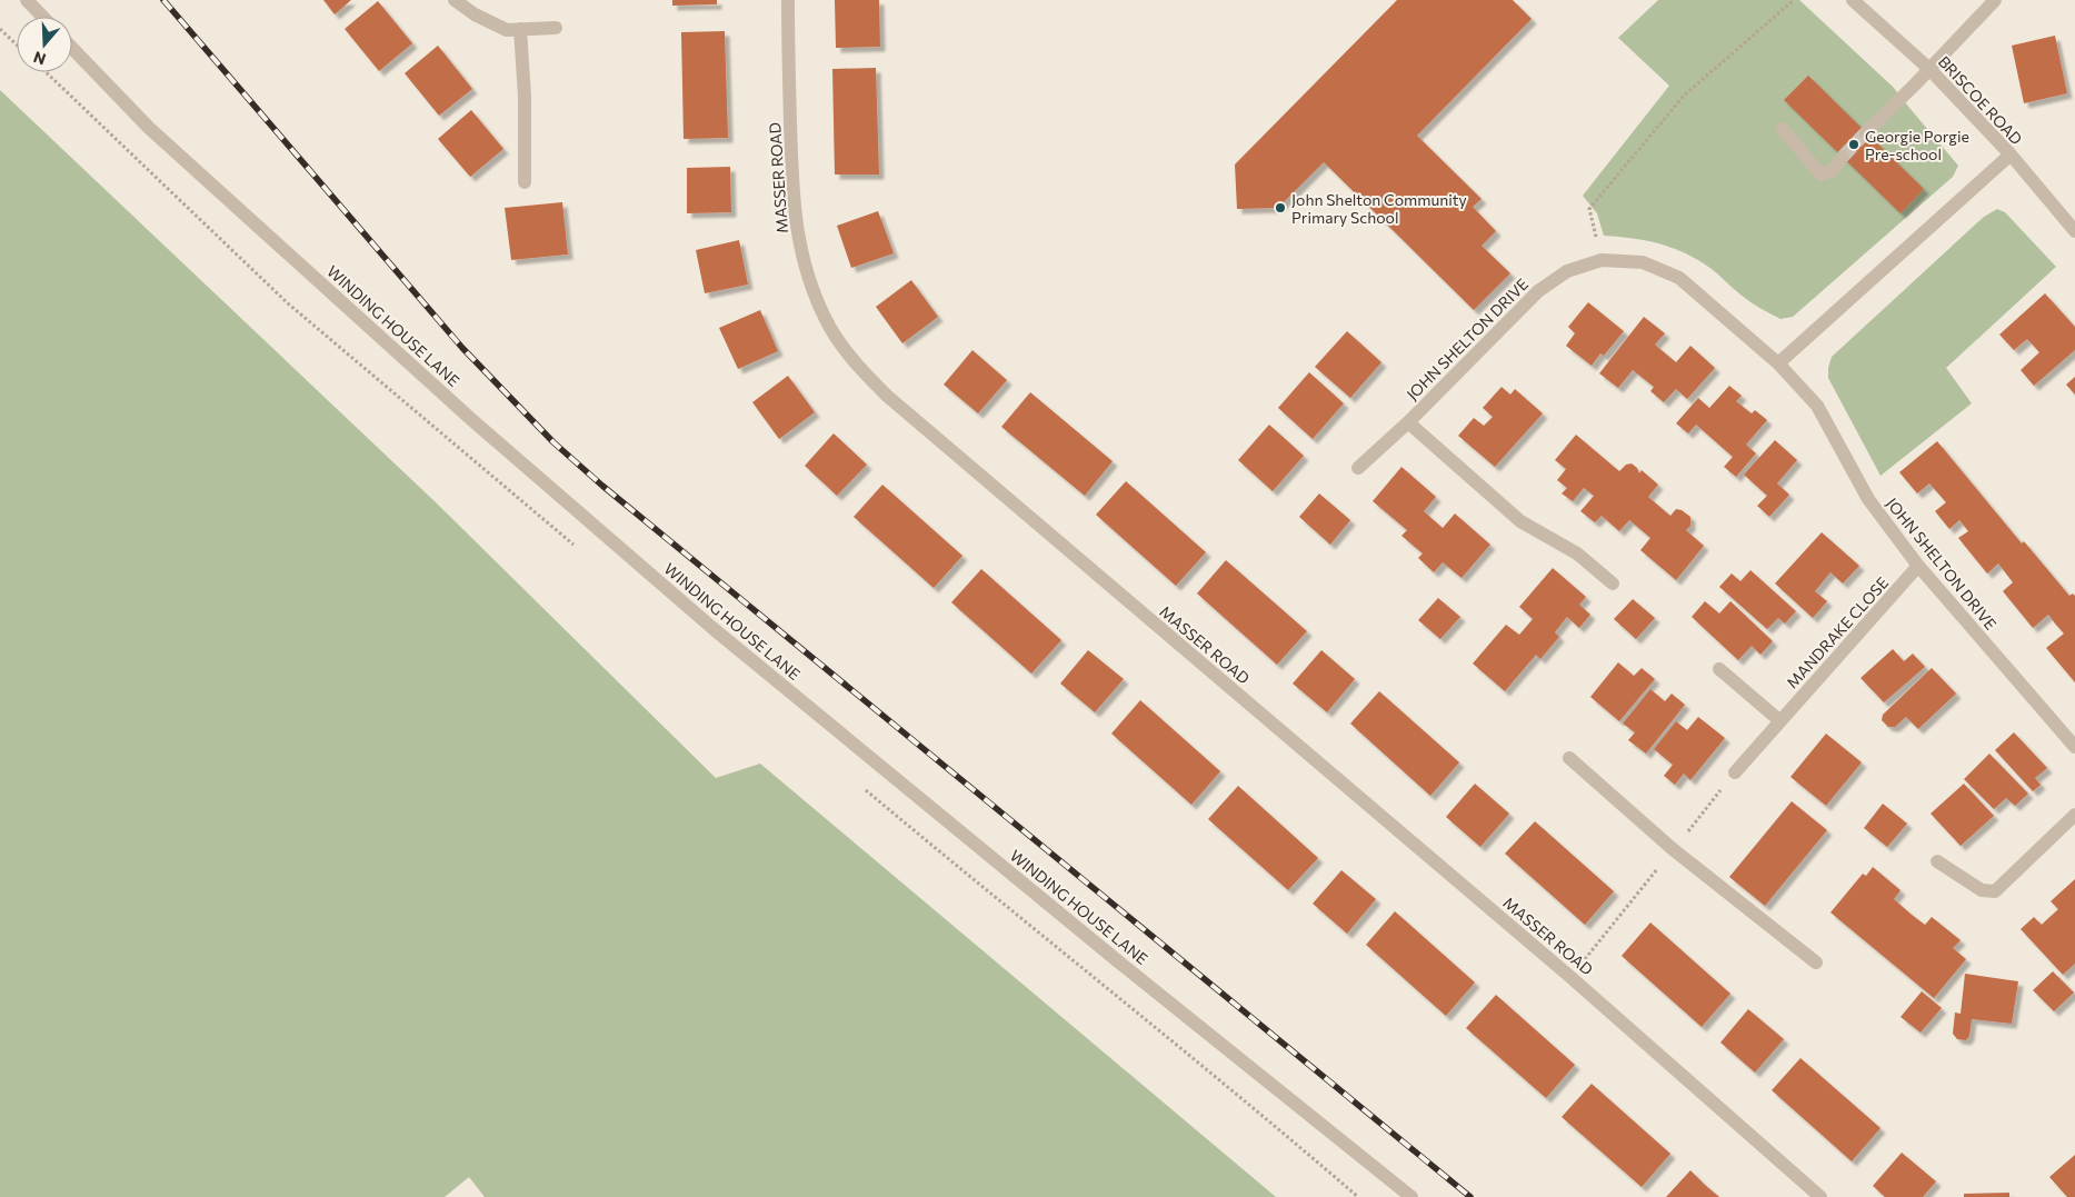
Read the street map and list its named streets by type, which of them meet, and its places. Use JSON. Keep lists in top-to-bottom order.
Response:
{
  "streets": {
    "street": [
      "BRISCOE ROAD",
      "MASSER ROAD",
      "WINDING HOUSE LANE",
      "JOHN SHELTON DRIVE",
      "MANDRAKE CLOSE"
    ]
  },
  "crossings": [
    ["JOHN SHELTON DRIVE", "MANDRAKE CLOSE"]
  ],
  "places": ["Georgie Porgie Pre-school", "John Shelton Community Primary School"],
  "north": "bottom"
}
